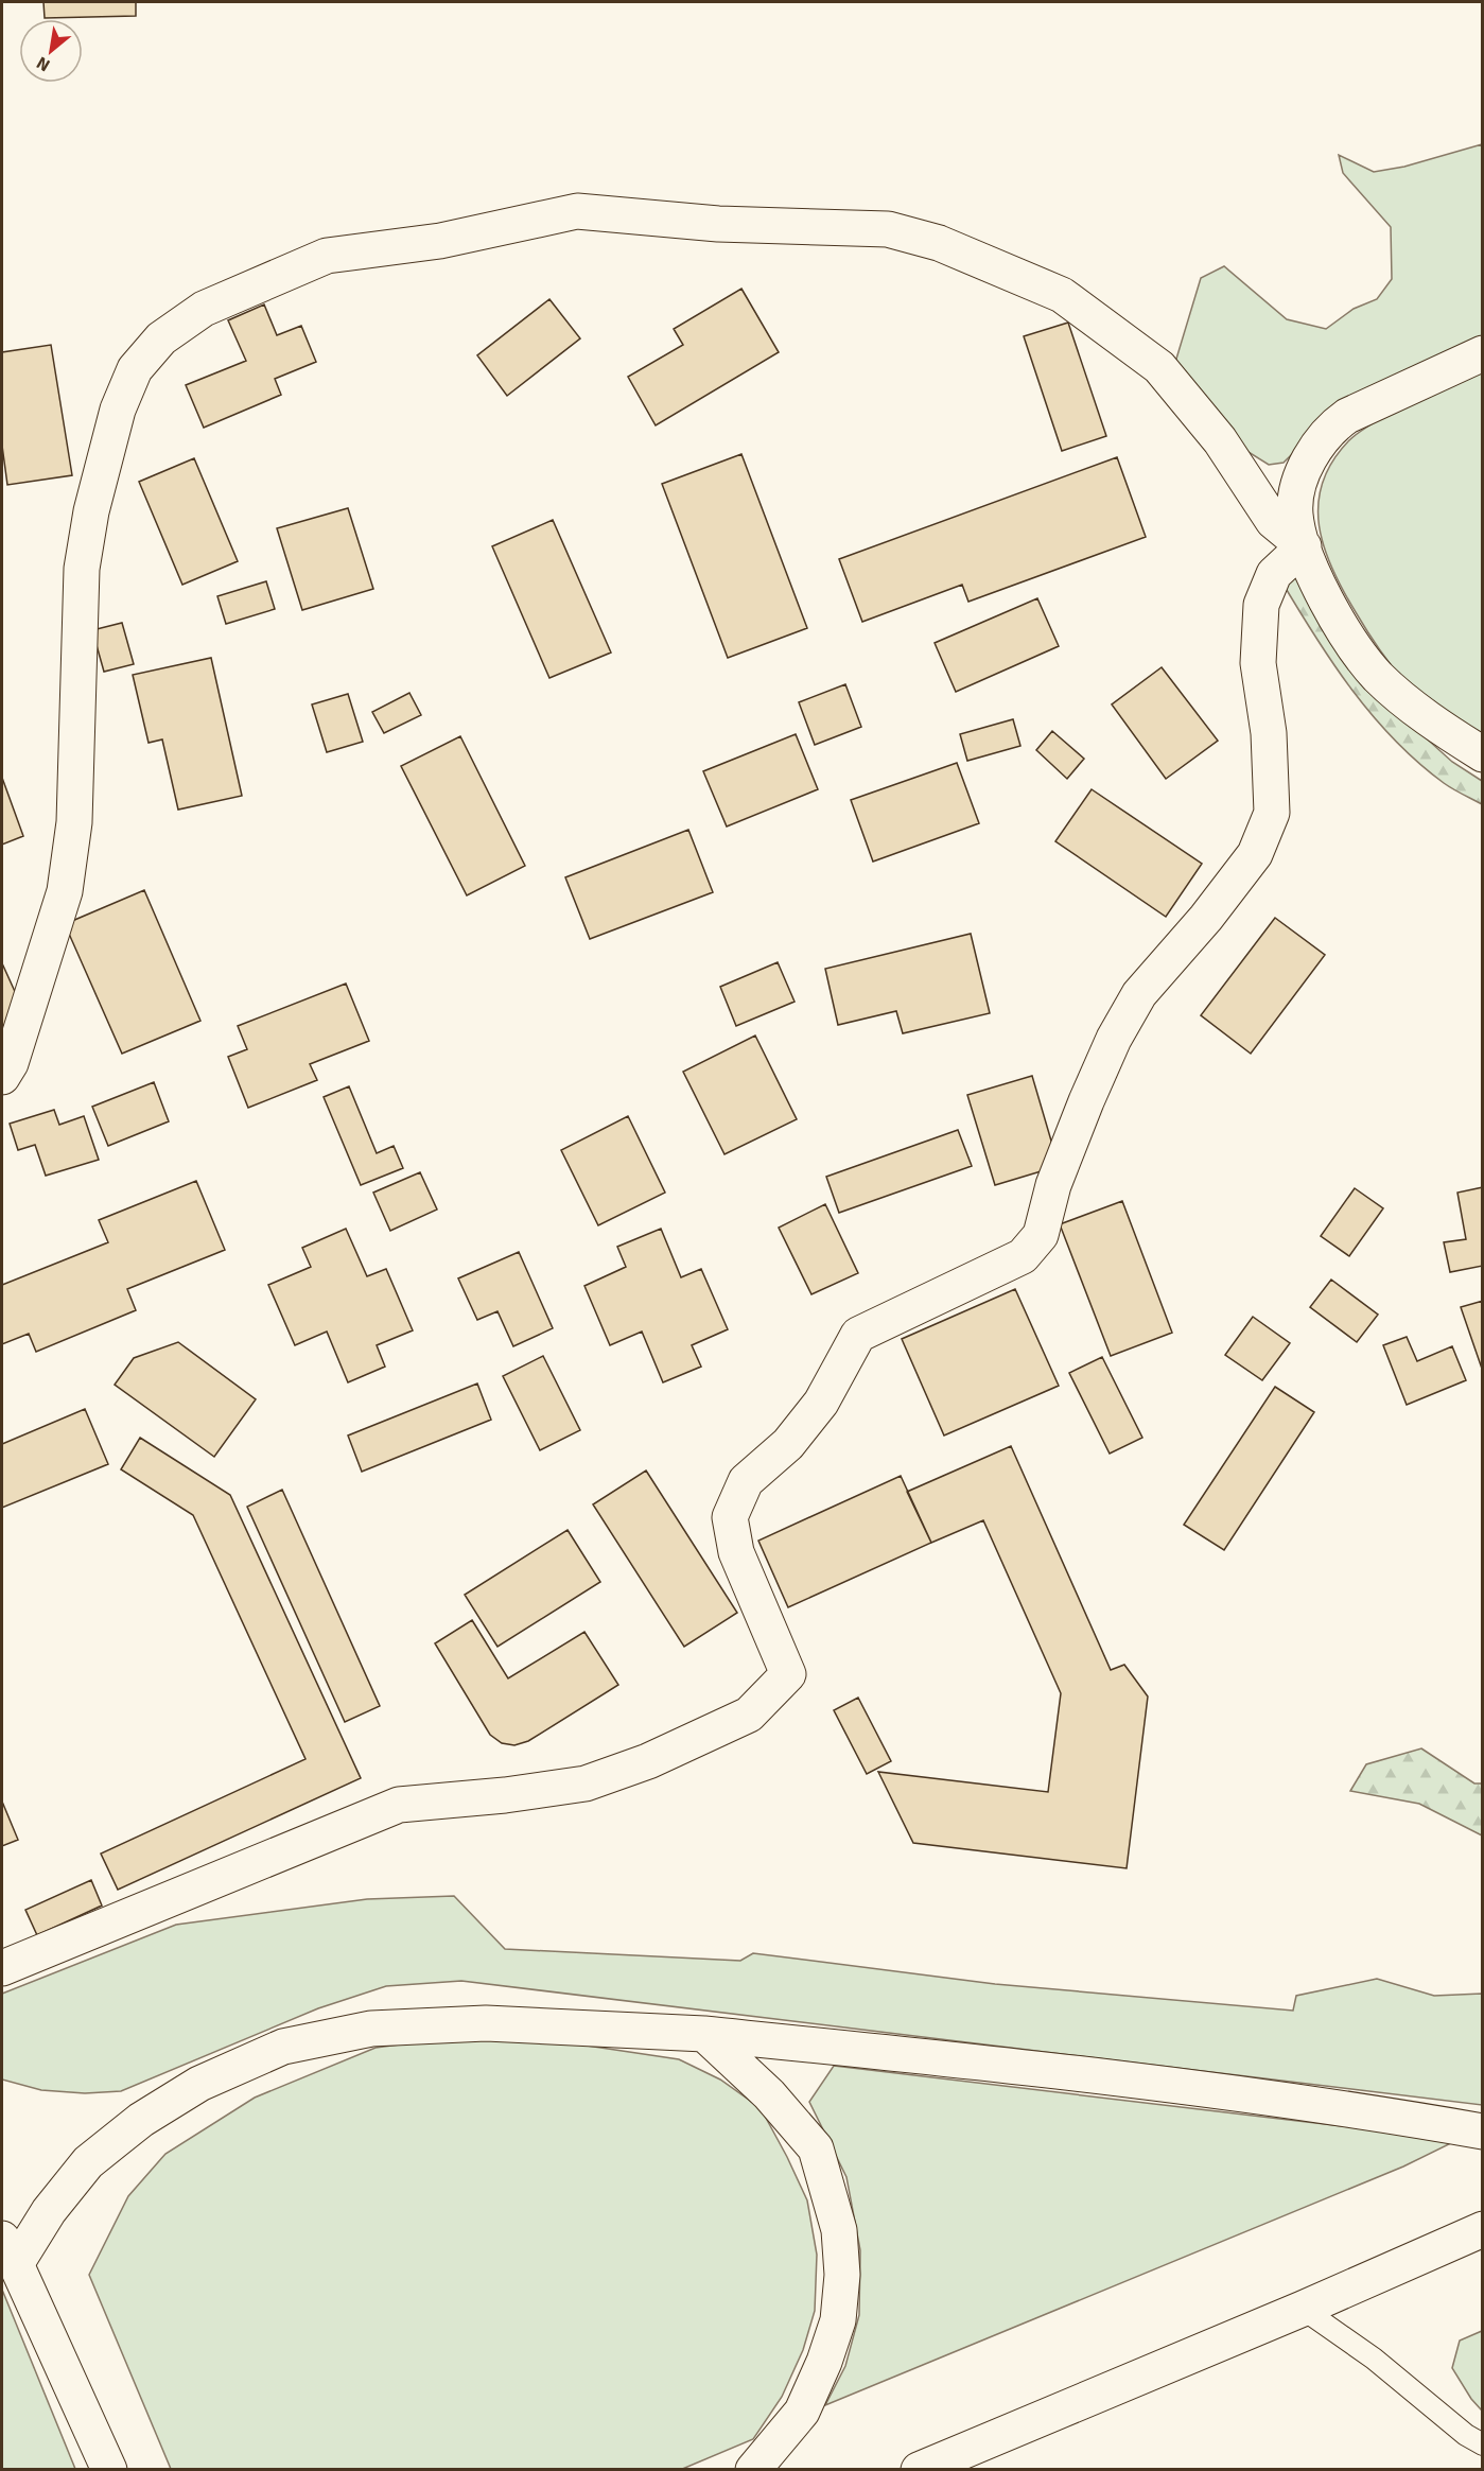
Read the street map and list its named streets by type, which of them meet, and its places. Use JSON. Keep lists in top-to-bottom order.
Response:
{
  "north": "bottom left"
}
